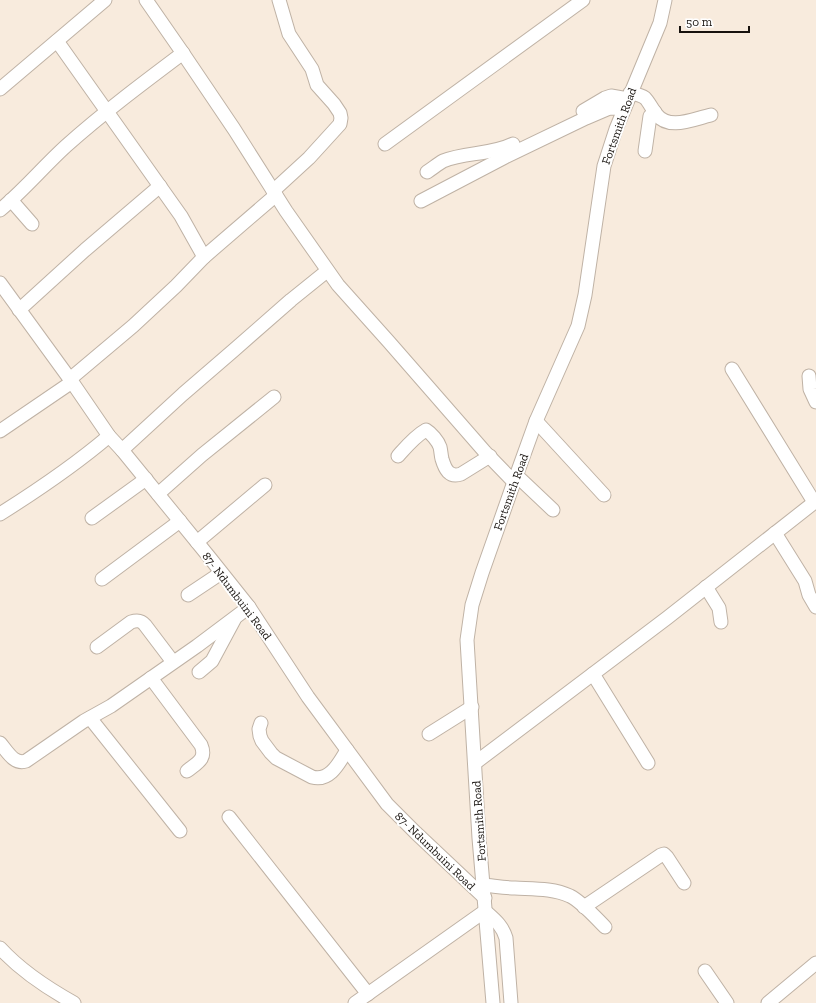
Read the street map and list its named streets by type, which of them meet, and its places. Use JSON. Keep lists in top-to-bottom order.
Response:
{
  "streets": {
    "street": ["Fortsmith Road", "87- Ndumbuini Road"]
  },
  "crossings": [
    ["Fortsmith Road", "87- Ndumbuini Road"]
  ],
  "scale_bar": "50 m"
}
